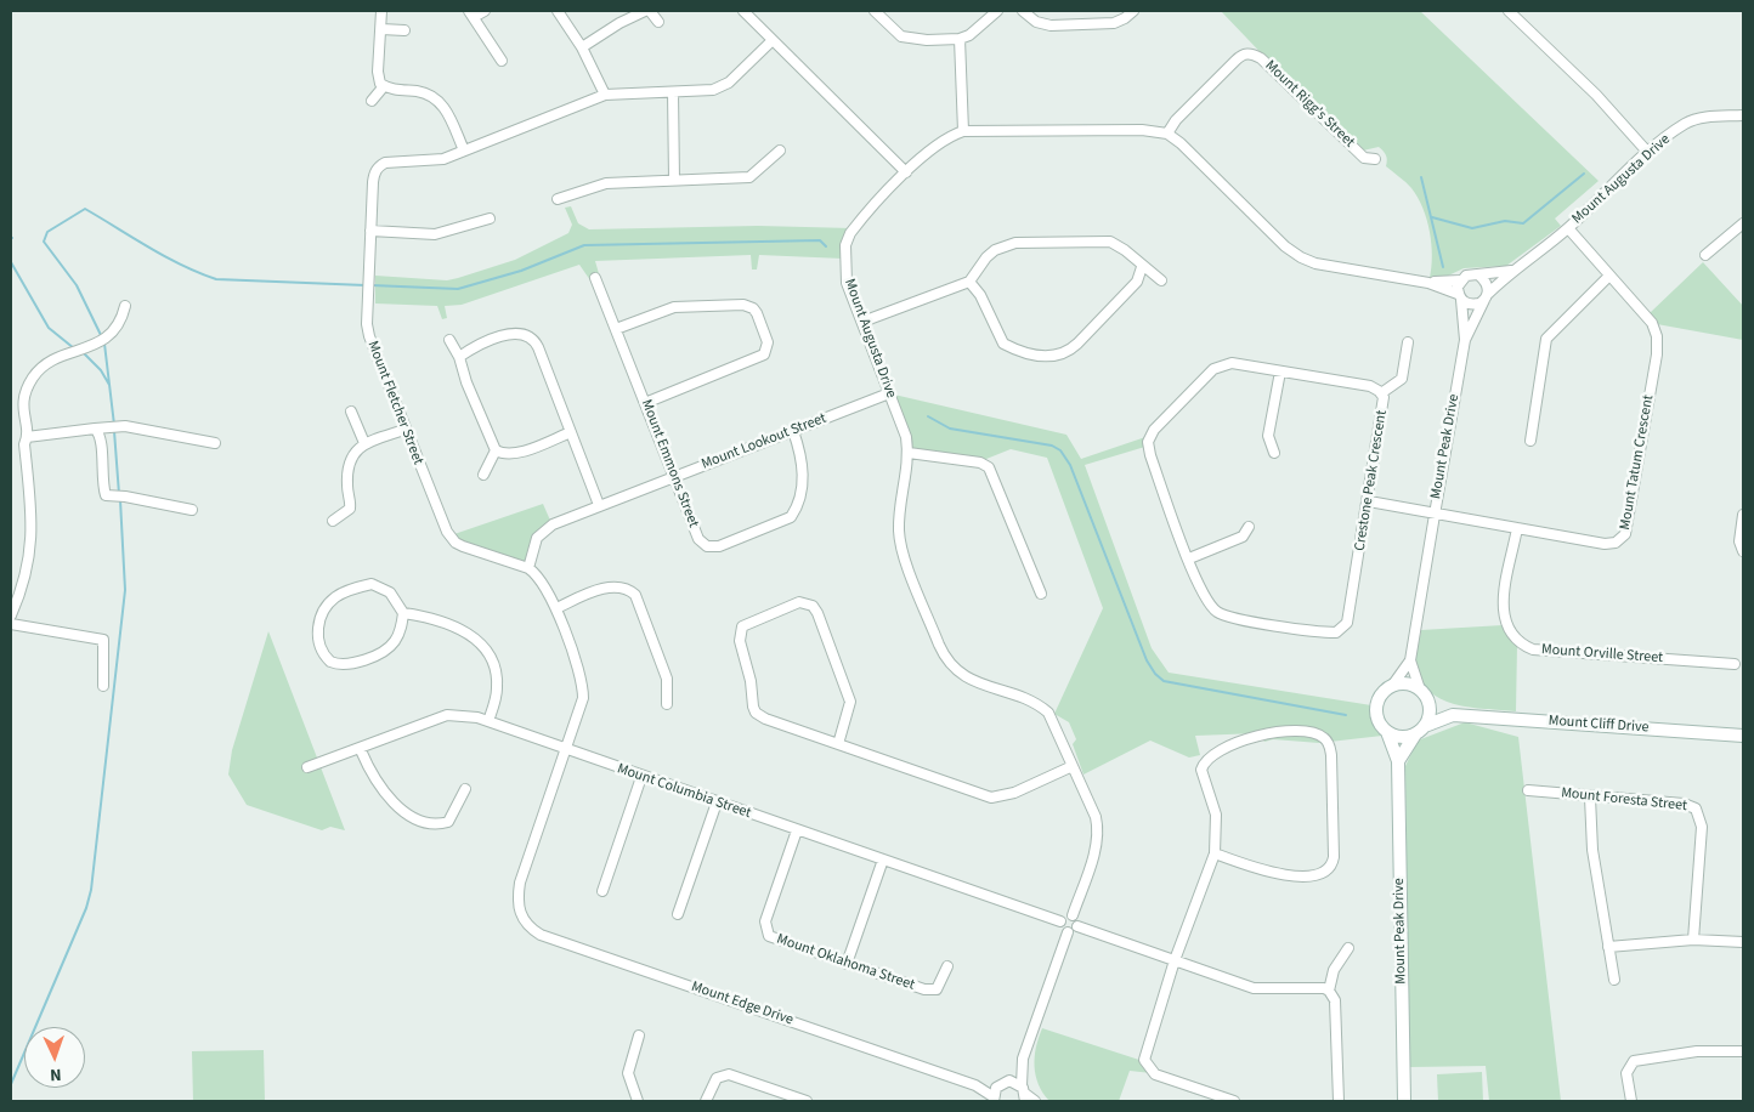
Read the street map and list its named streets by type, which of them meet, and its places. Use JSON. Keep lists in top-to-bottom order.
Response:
{
  "streets": {
    "street": [
      "Mount Rigg's Street",
      "Mount Augusta Drive",
      "Mount Fletcher Street",
      "Mount Lookout Street",
      "Mount Peak Drive",
      "Mount Tatum Crescent",
      "Mount Emmons Street",
      "Crestone Peak Crescent",
      "Mount Orville Street",
      "Mount Cliff Drive",
      "Mount Columbia Street",
      "Mount Foresta Street",
      "Mount Oklahoma Street",
      "Mount Edge Drive"
    ]
  },
  "crossings": [
    ["Mount Rigg's Street", "Mount Augusta Drive"],
    ["Mount Augusta Drive", "Mount Lookout Street"],
    ["Mount Augusta Drive", "Mount Peak Drive"],
    ["Mount Augusta Drive", "Mount Tatum Crescent"],
    ["Mount Augusta Drive", "Mount Columbia Street"],
    ["Mount Fletcher Street", "Mount Lookout Street"],
    ["Mount Fletcher Street", "Mount Columbia Street"],
    ["Mount Fletcher Street", "Mount Edge Drive"],
    ["Mount Lookout Street", "Mount Emmons Street"],
    ["Mount Peak Drive", "Mount Tatum Crescent"],
    ["Mount Peak Drive", "Mount Cliff Drive"],
    ["Mount Tatum Crescent", "Crestone Peak Crescent"],
    ["Mount Tatum Crescent", "Mount Orville Street"],
    ["Mount Columbia Street", "Mount Oklahoma Street"]
  ],
  "north": "bottom"
}
